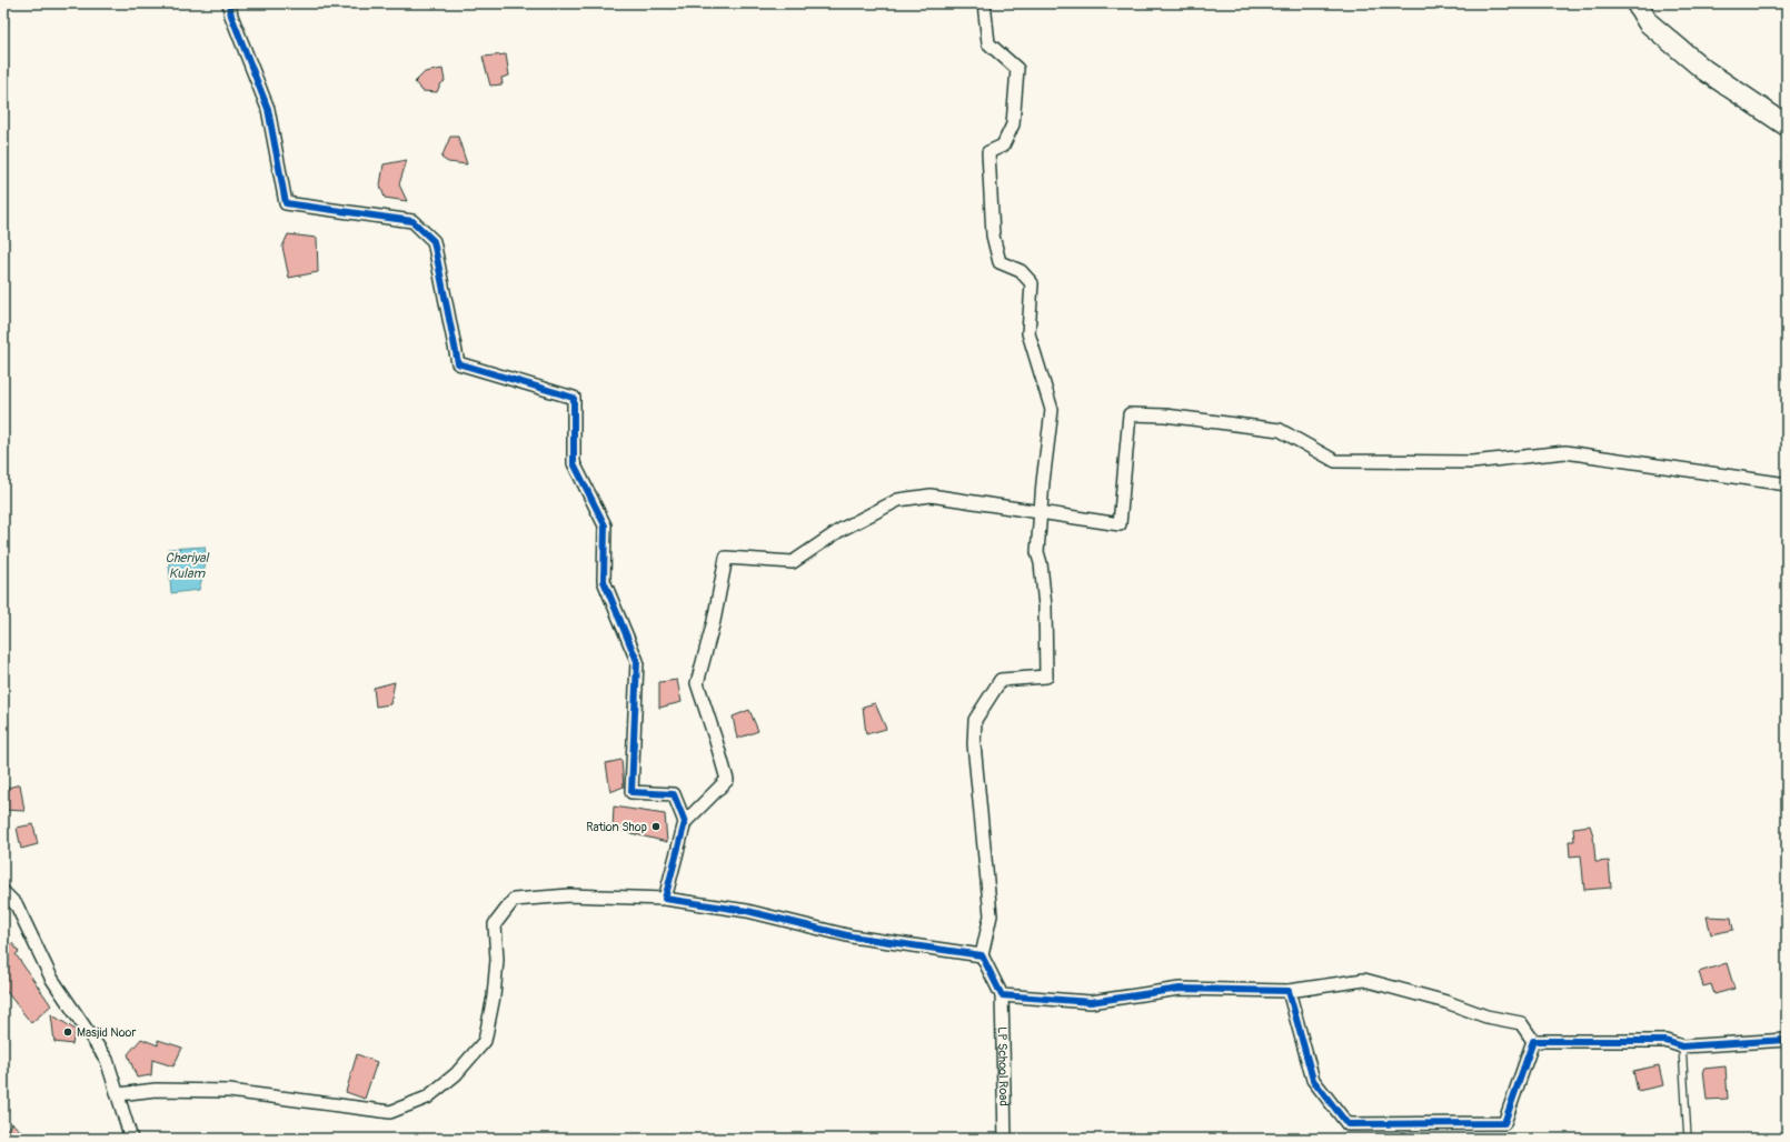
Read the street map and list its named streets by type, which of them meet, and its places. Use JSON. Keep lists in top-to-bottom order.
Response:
{
  "streets": {
    "street": ["LP School Road"]
  },
  "water": ["Cheriyal Kulam"],
  "places": ["Ration Shop", "Masjid Noor"]
}
